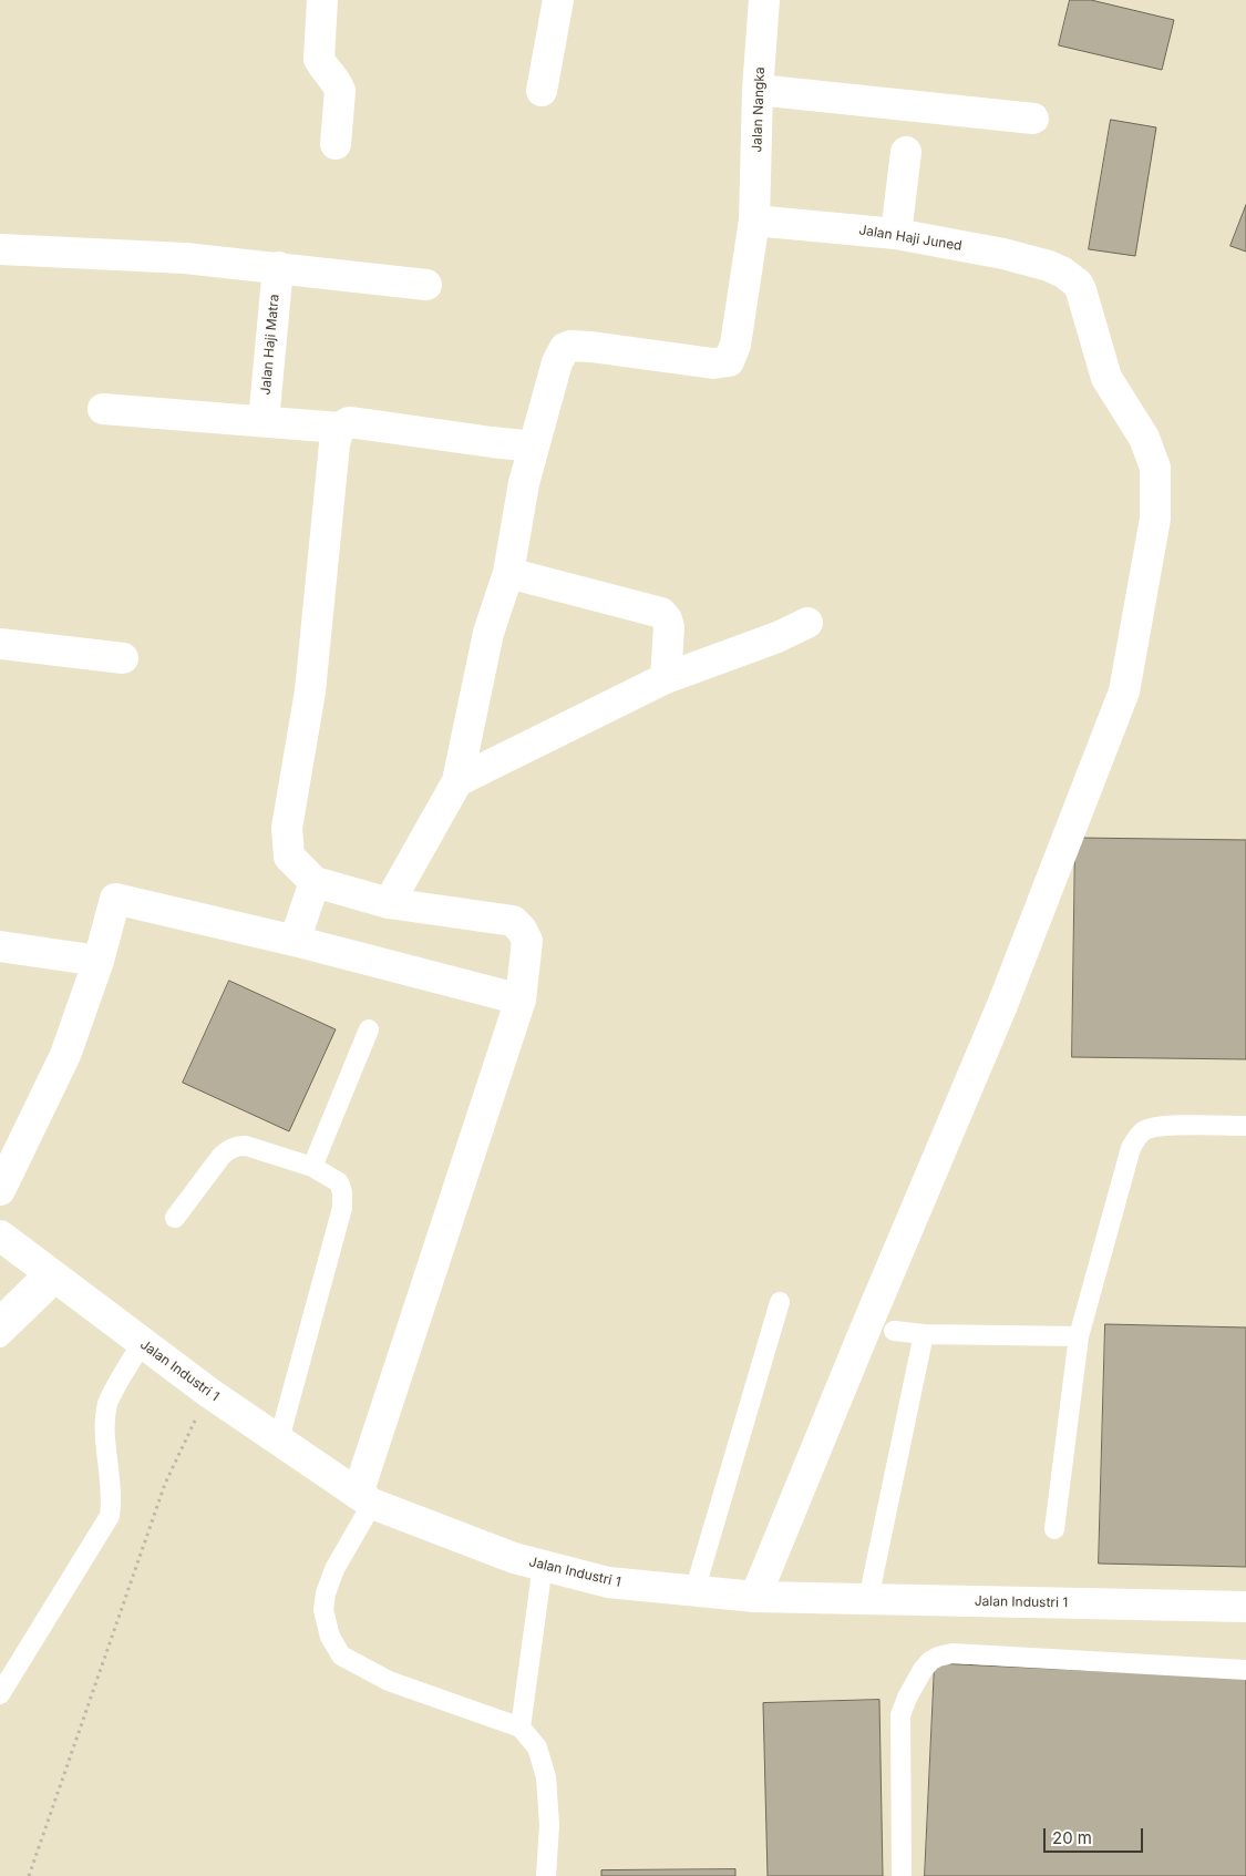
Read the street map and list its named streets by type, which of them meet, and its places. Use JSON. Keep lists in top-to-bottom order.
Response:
{
  "streets": {
    "street": [
      "Jalan Nangka",
      "Jalan Haji Juned",
      "Jalan Haji Matra",
      "Jalan Industri 1"
    ]
  },
  "crossings": [
    ["Jalan Nangka", "Jalan Haji Juned"],
    ["Jalan Haji Juned", "Jalan Industri 1"]
  ],
  "scale_bar": "20 m"
}
